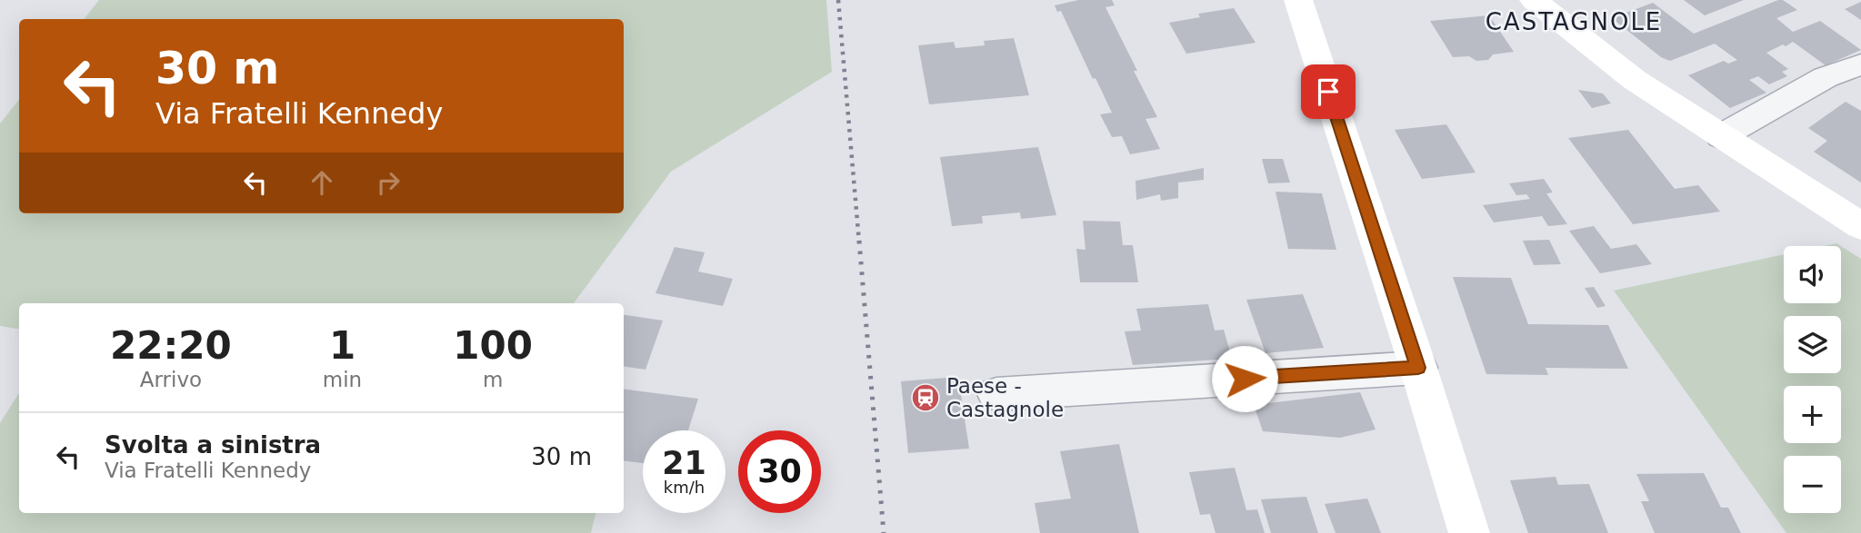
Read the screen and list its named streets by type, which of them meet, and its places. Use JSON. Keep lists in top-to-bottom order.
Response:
{
  "districts": ["CASTAGNOLE"],
  "places": {
    "station": ["Paese - Castagnole"]
  },
  "page": {
    "turn": ["30 m", "Via Fratelli Kennedy"],
    "map_buttons": ["+", "−"],
    "eta": [
      "22:20",
      "Arrivo",
      "1",
      "min",
      "100",
      "m"
    ],
    "list": [
      {
        "name": "Svolta a sinistra",
        "note": "Via Fratelli Kennedy",
        "value": "30 m"
      }
    ],
    "speed": "21 km/h",
    "limit": "30"
  }
}
